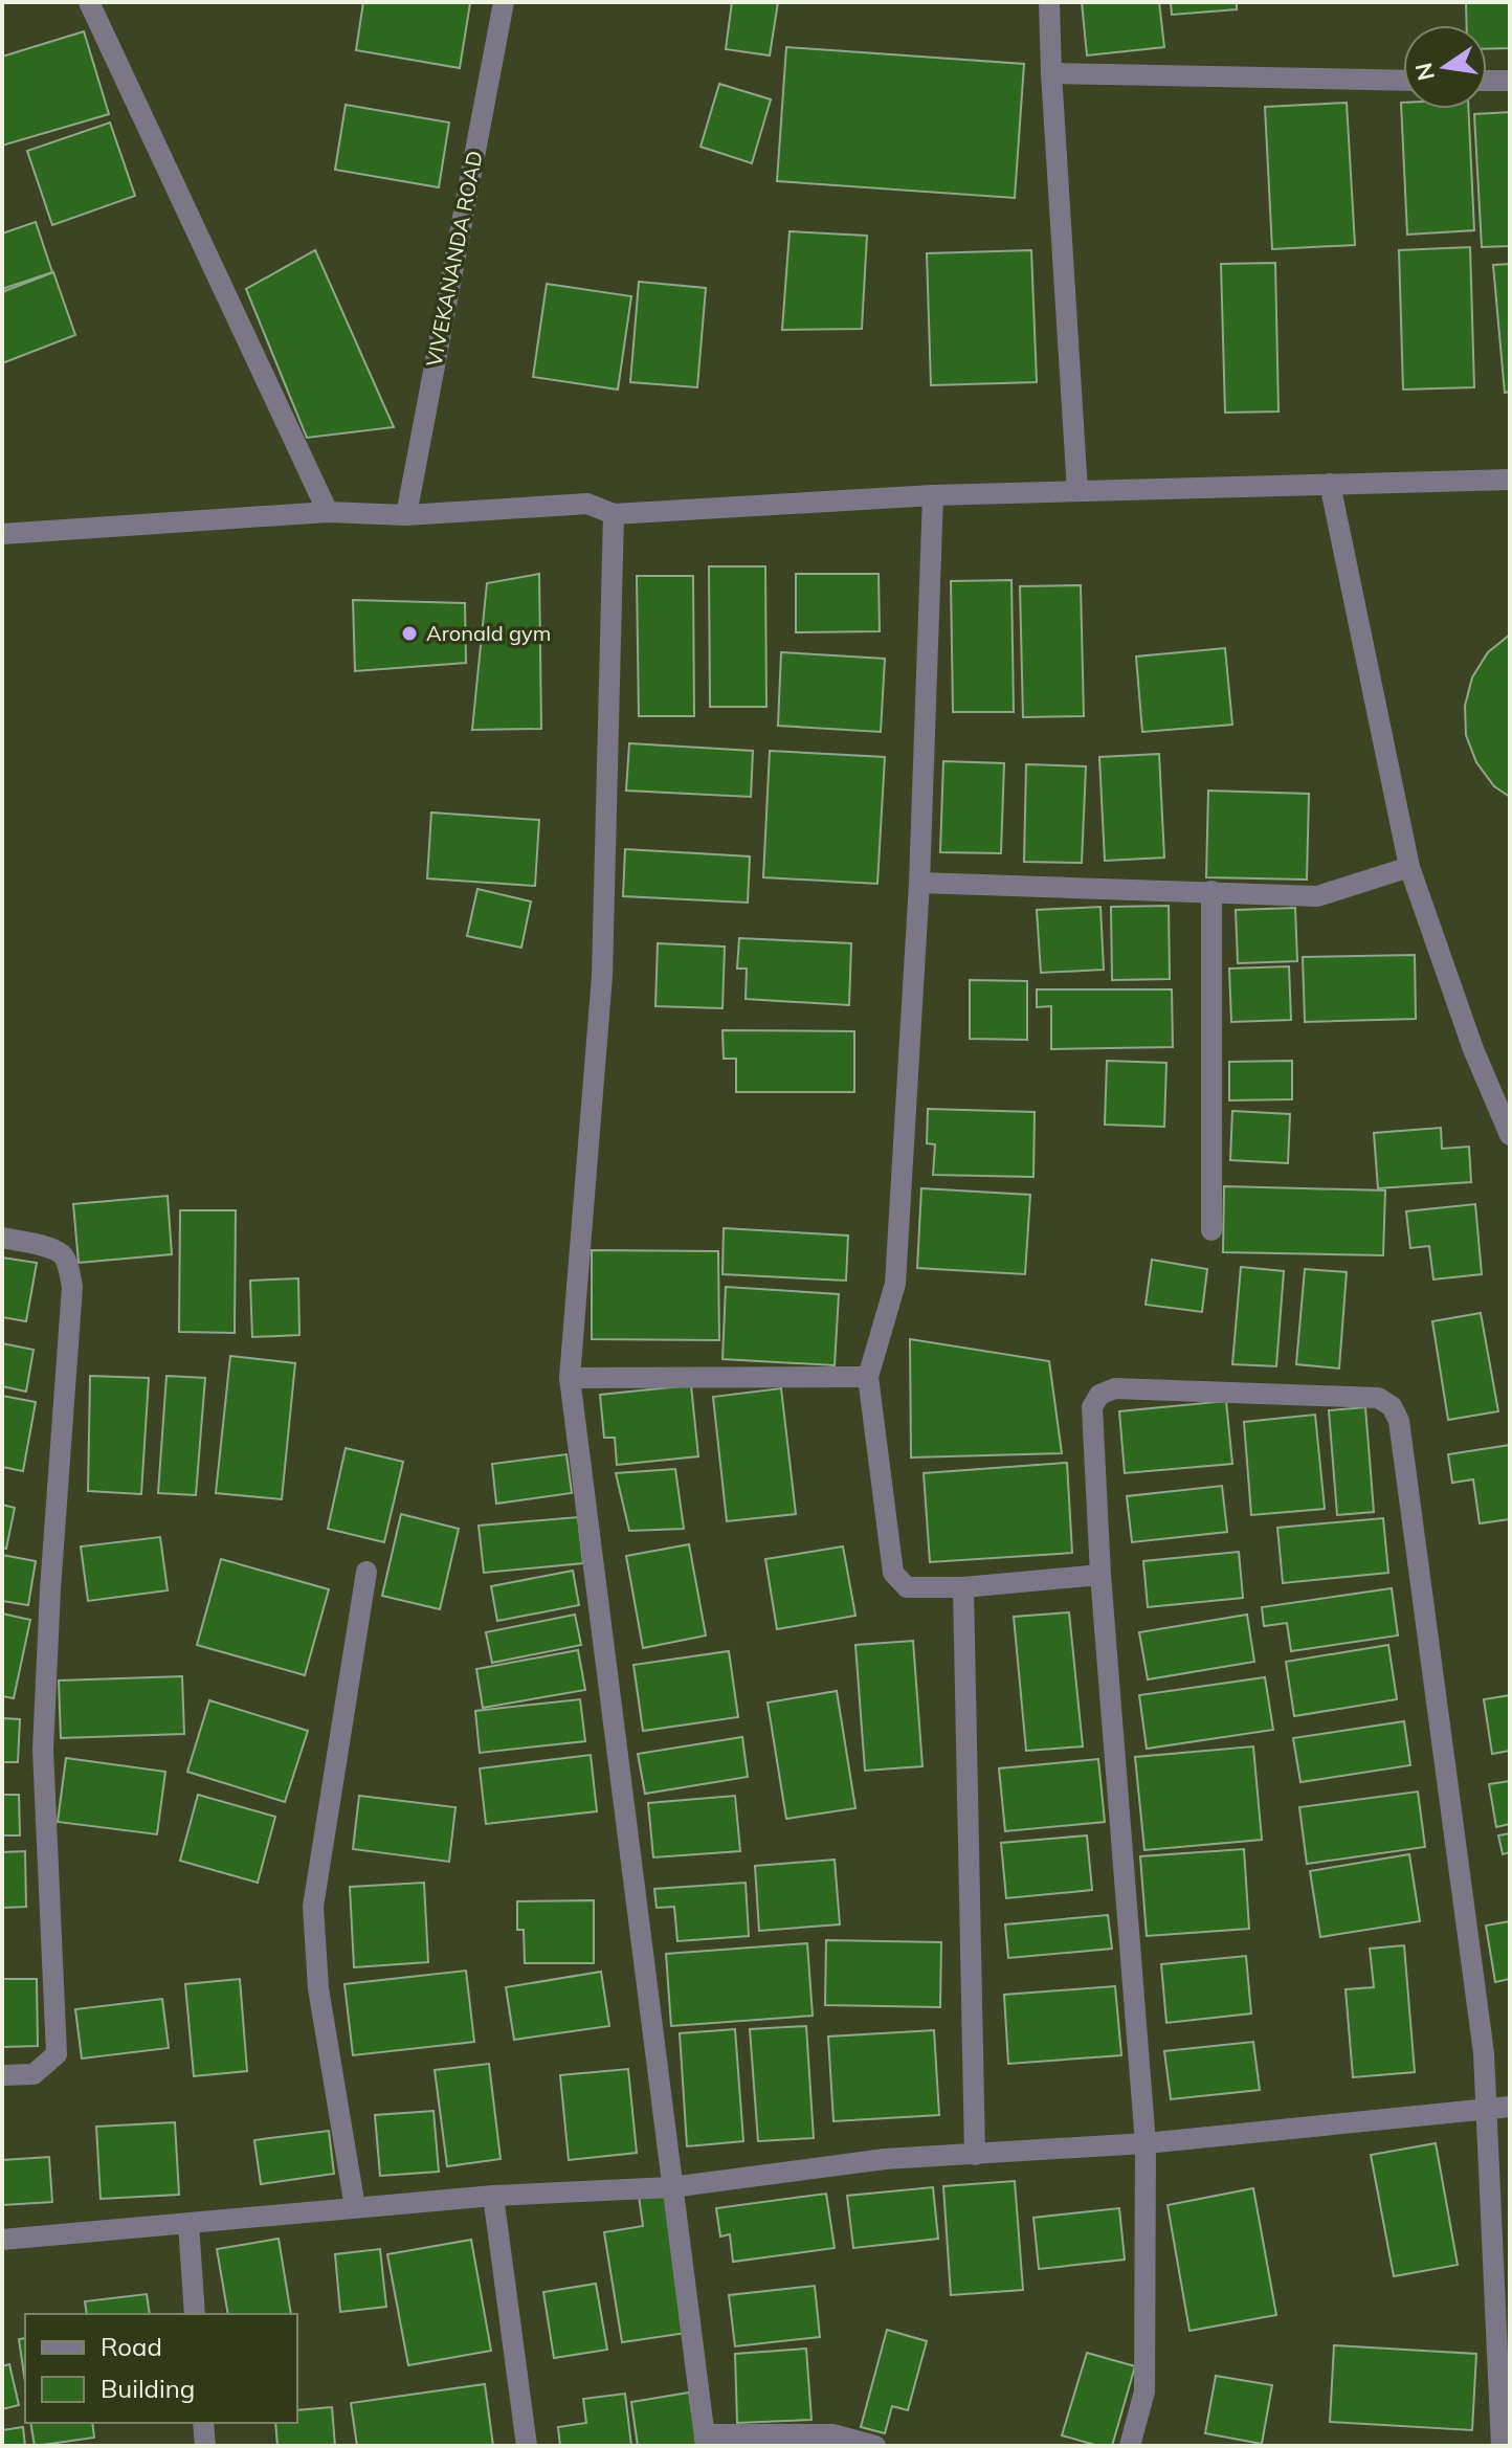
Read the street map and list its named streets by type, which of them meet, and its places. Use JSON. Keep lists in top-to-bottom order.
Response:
{
  "streets": {
    "street": ["VIVEKANANDA ROAD"]
  },
  "places": ["Aronald gym"],
  "legend": ["Road", "Building"],
  "north": "left"
}
